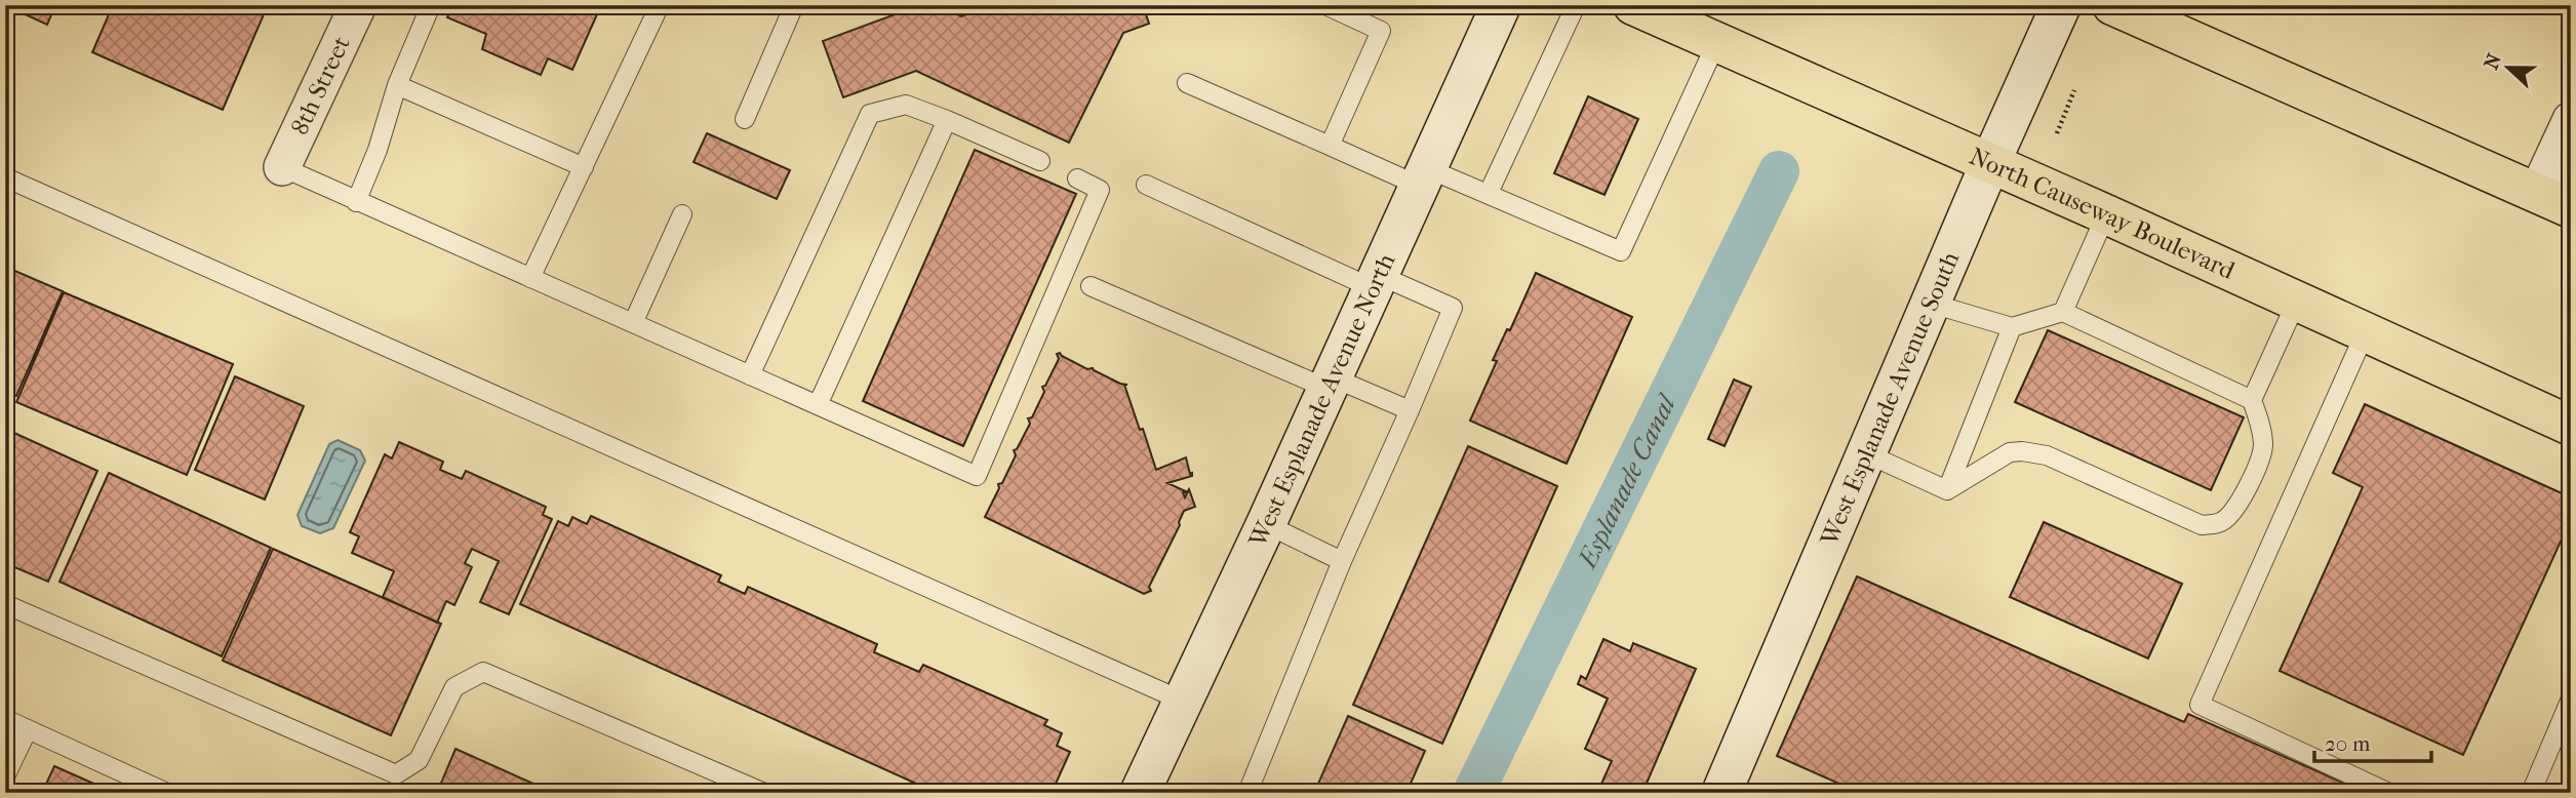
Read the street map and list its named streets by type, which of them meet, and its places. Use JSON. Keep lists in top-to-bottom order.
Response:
{
  "streets": {
    "highway": ["North Causeway Boulevard"],
    "main road": ["West Esplanade Avenue South", "West Esplanade Avenue North"],
    "street": ["8th Street"]
  },
  "crossings": [
    ["North Causeway Boulevard", "West Esplanade Avenue South"]
  ],
  "water": ["Esplanade Canal"],
  "scale_bar": "20 m",
  "north": "left"
}
